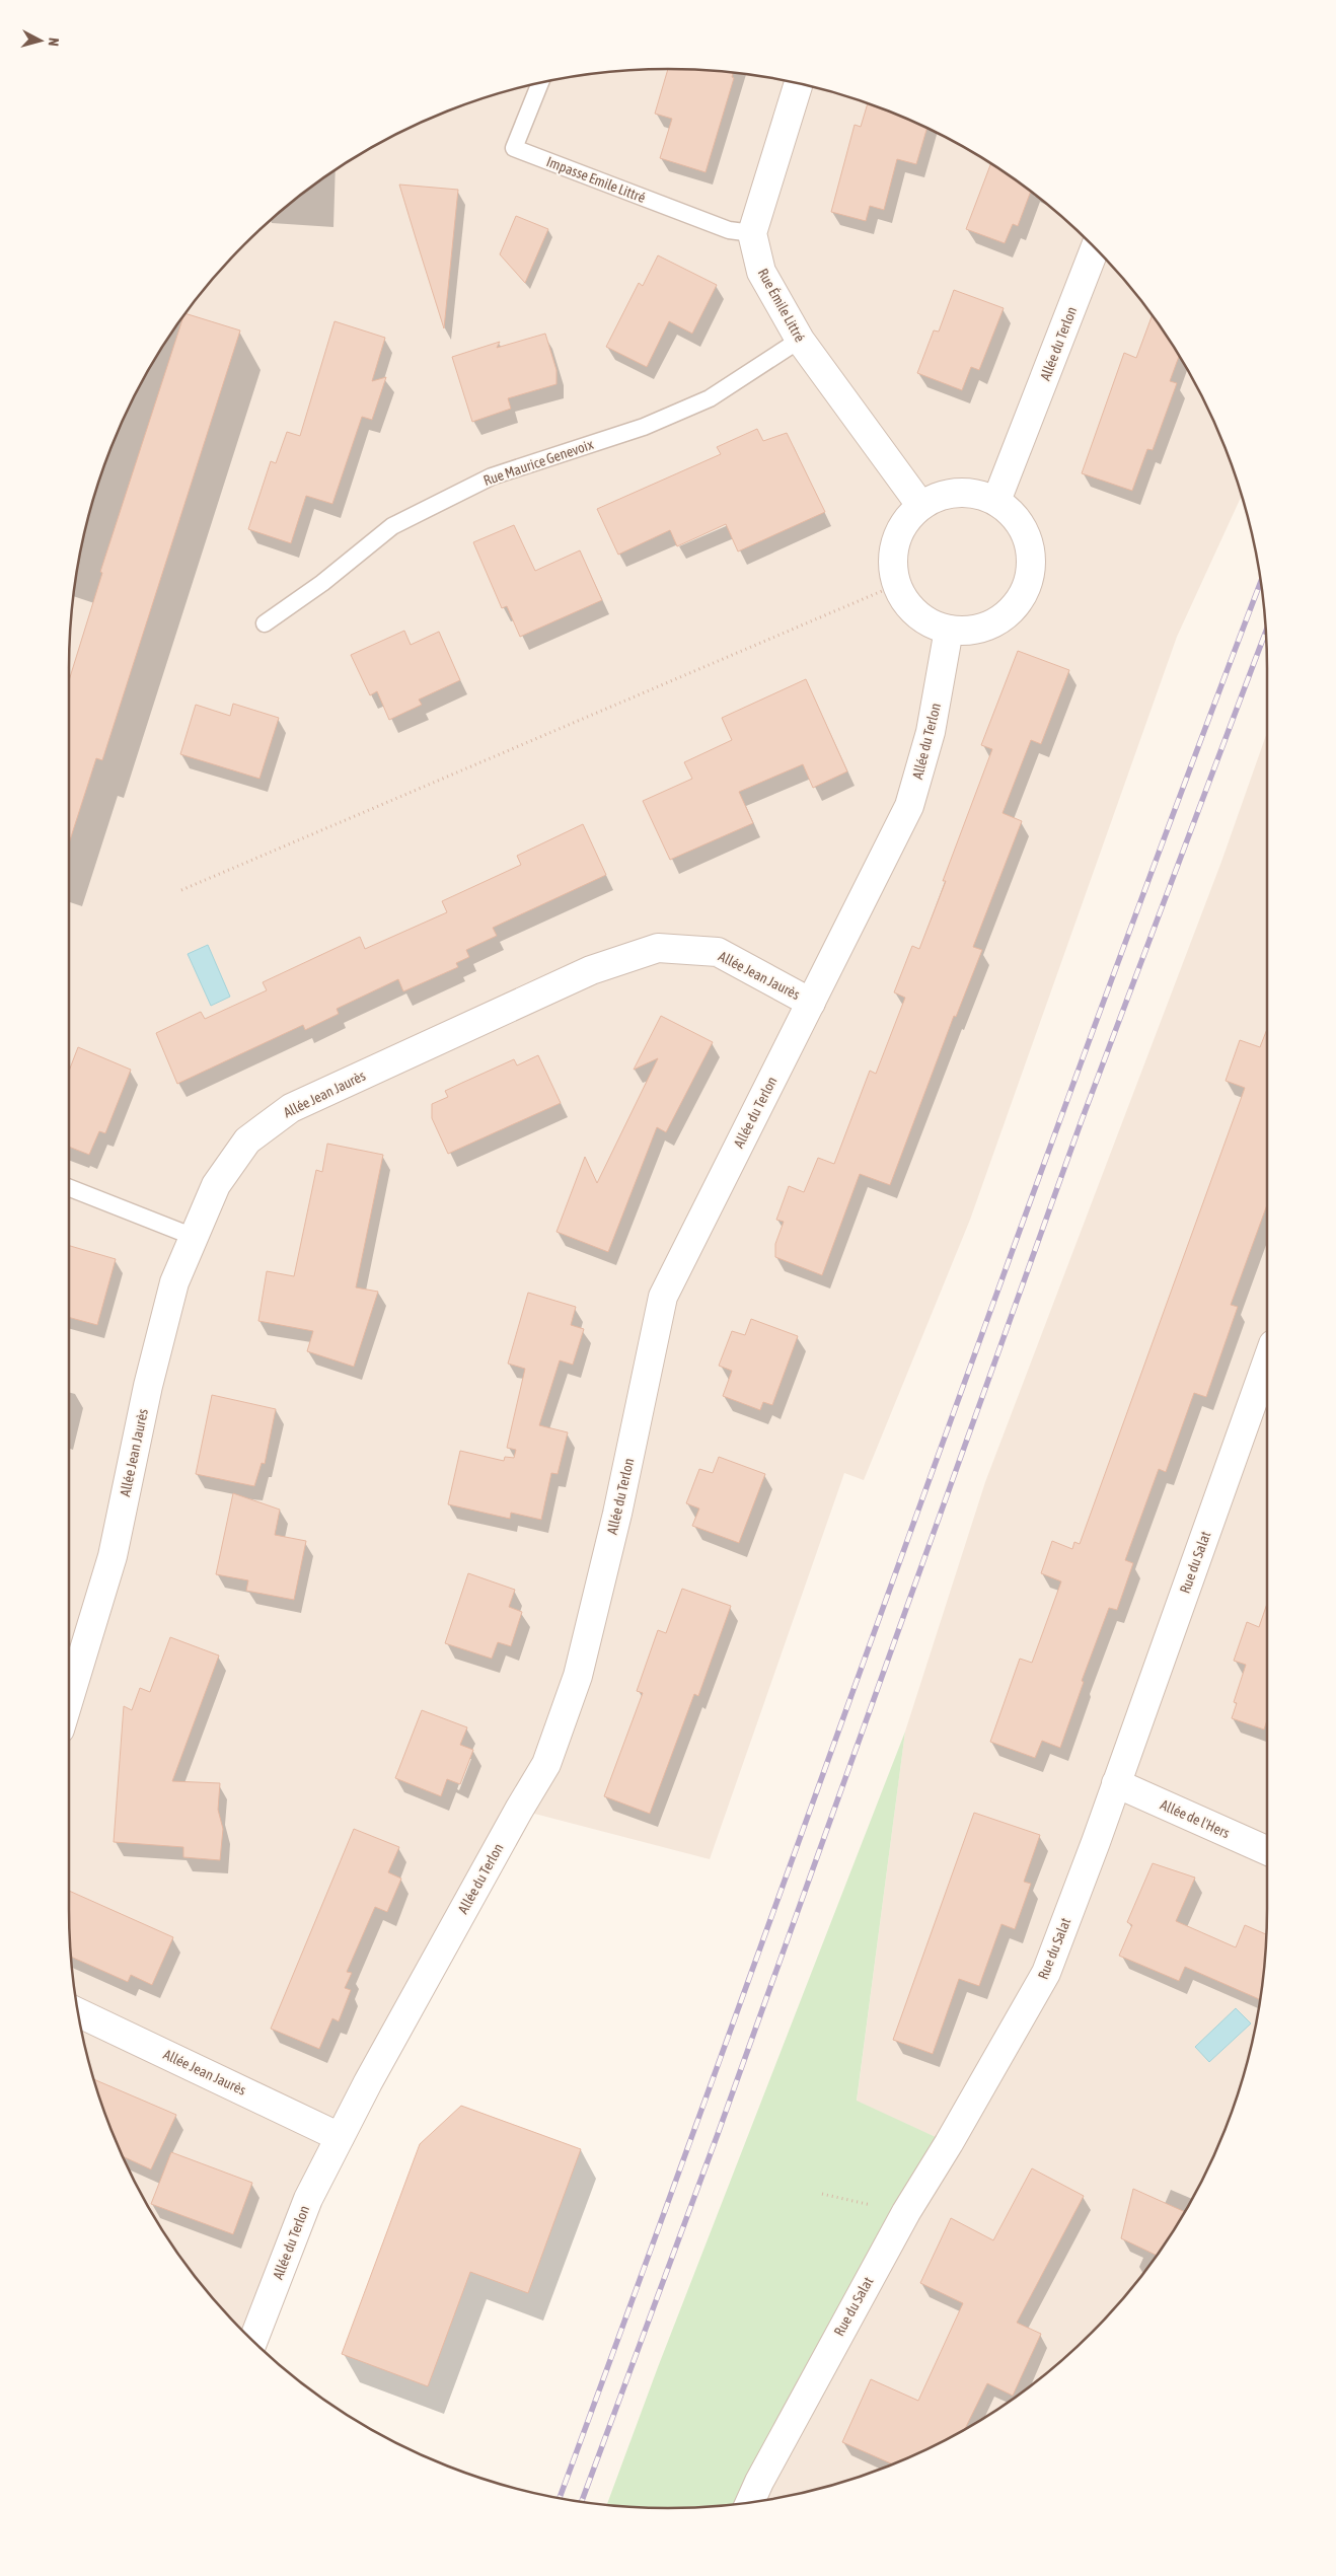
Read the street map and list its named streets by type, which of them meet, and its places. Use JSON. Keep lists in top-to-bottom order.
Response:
{
  "streets": {
    "street": [
      "Rue Émile Littré",
      "Allée du Terlon",
      "Allée Jean Jaurès",
      "Rue du Salat",
      "Allée de l'Hers"
    ],
    "lane": ["Impasse Emile Littré", "Rue Maurice Genevoix"]
  },
  "crossings": [
    ["Impasse Emile Littré", "Rue Émile Littré"],
    ["Rue Émile Littré", "Allée du Terlon"],
    ["Rue Émile Littré", "Rue Maurice Genevoix"],
    ["Allée du Terlon", "Allée Jean Jaurès"],
    ["Rue du Salat", "Allée de l'Hers"]
  ],
  "north": "right"
}
